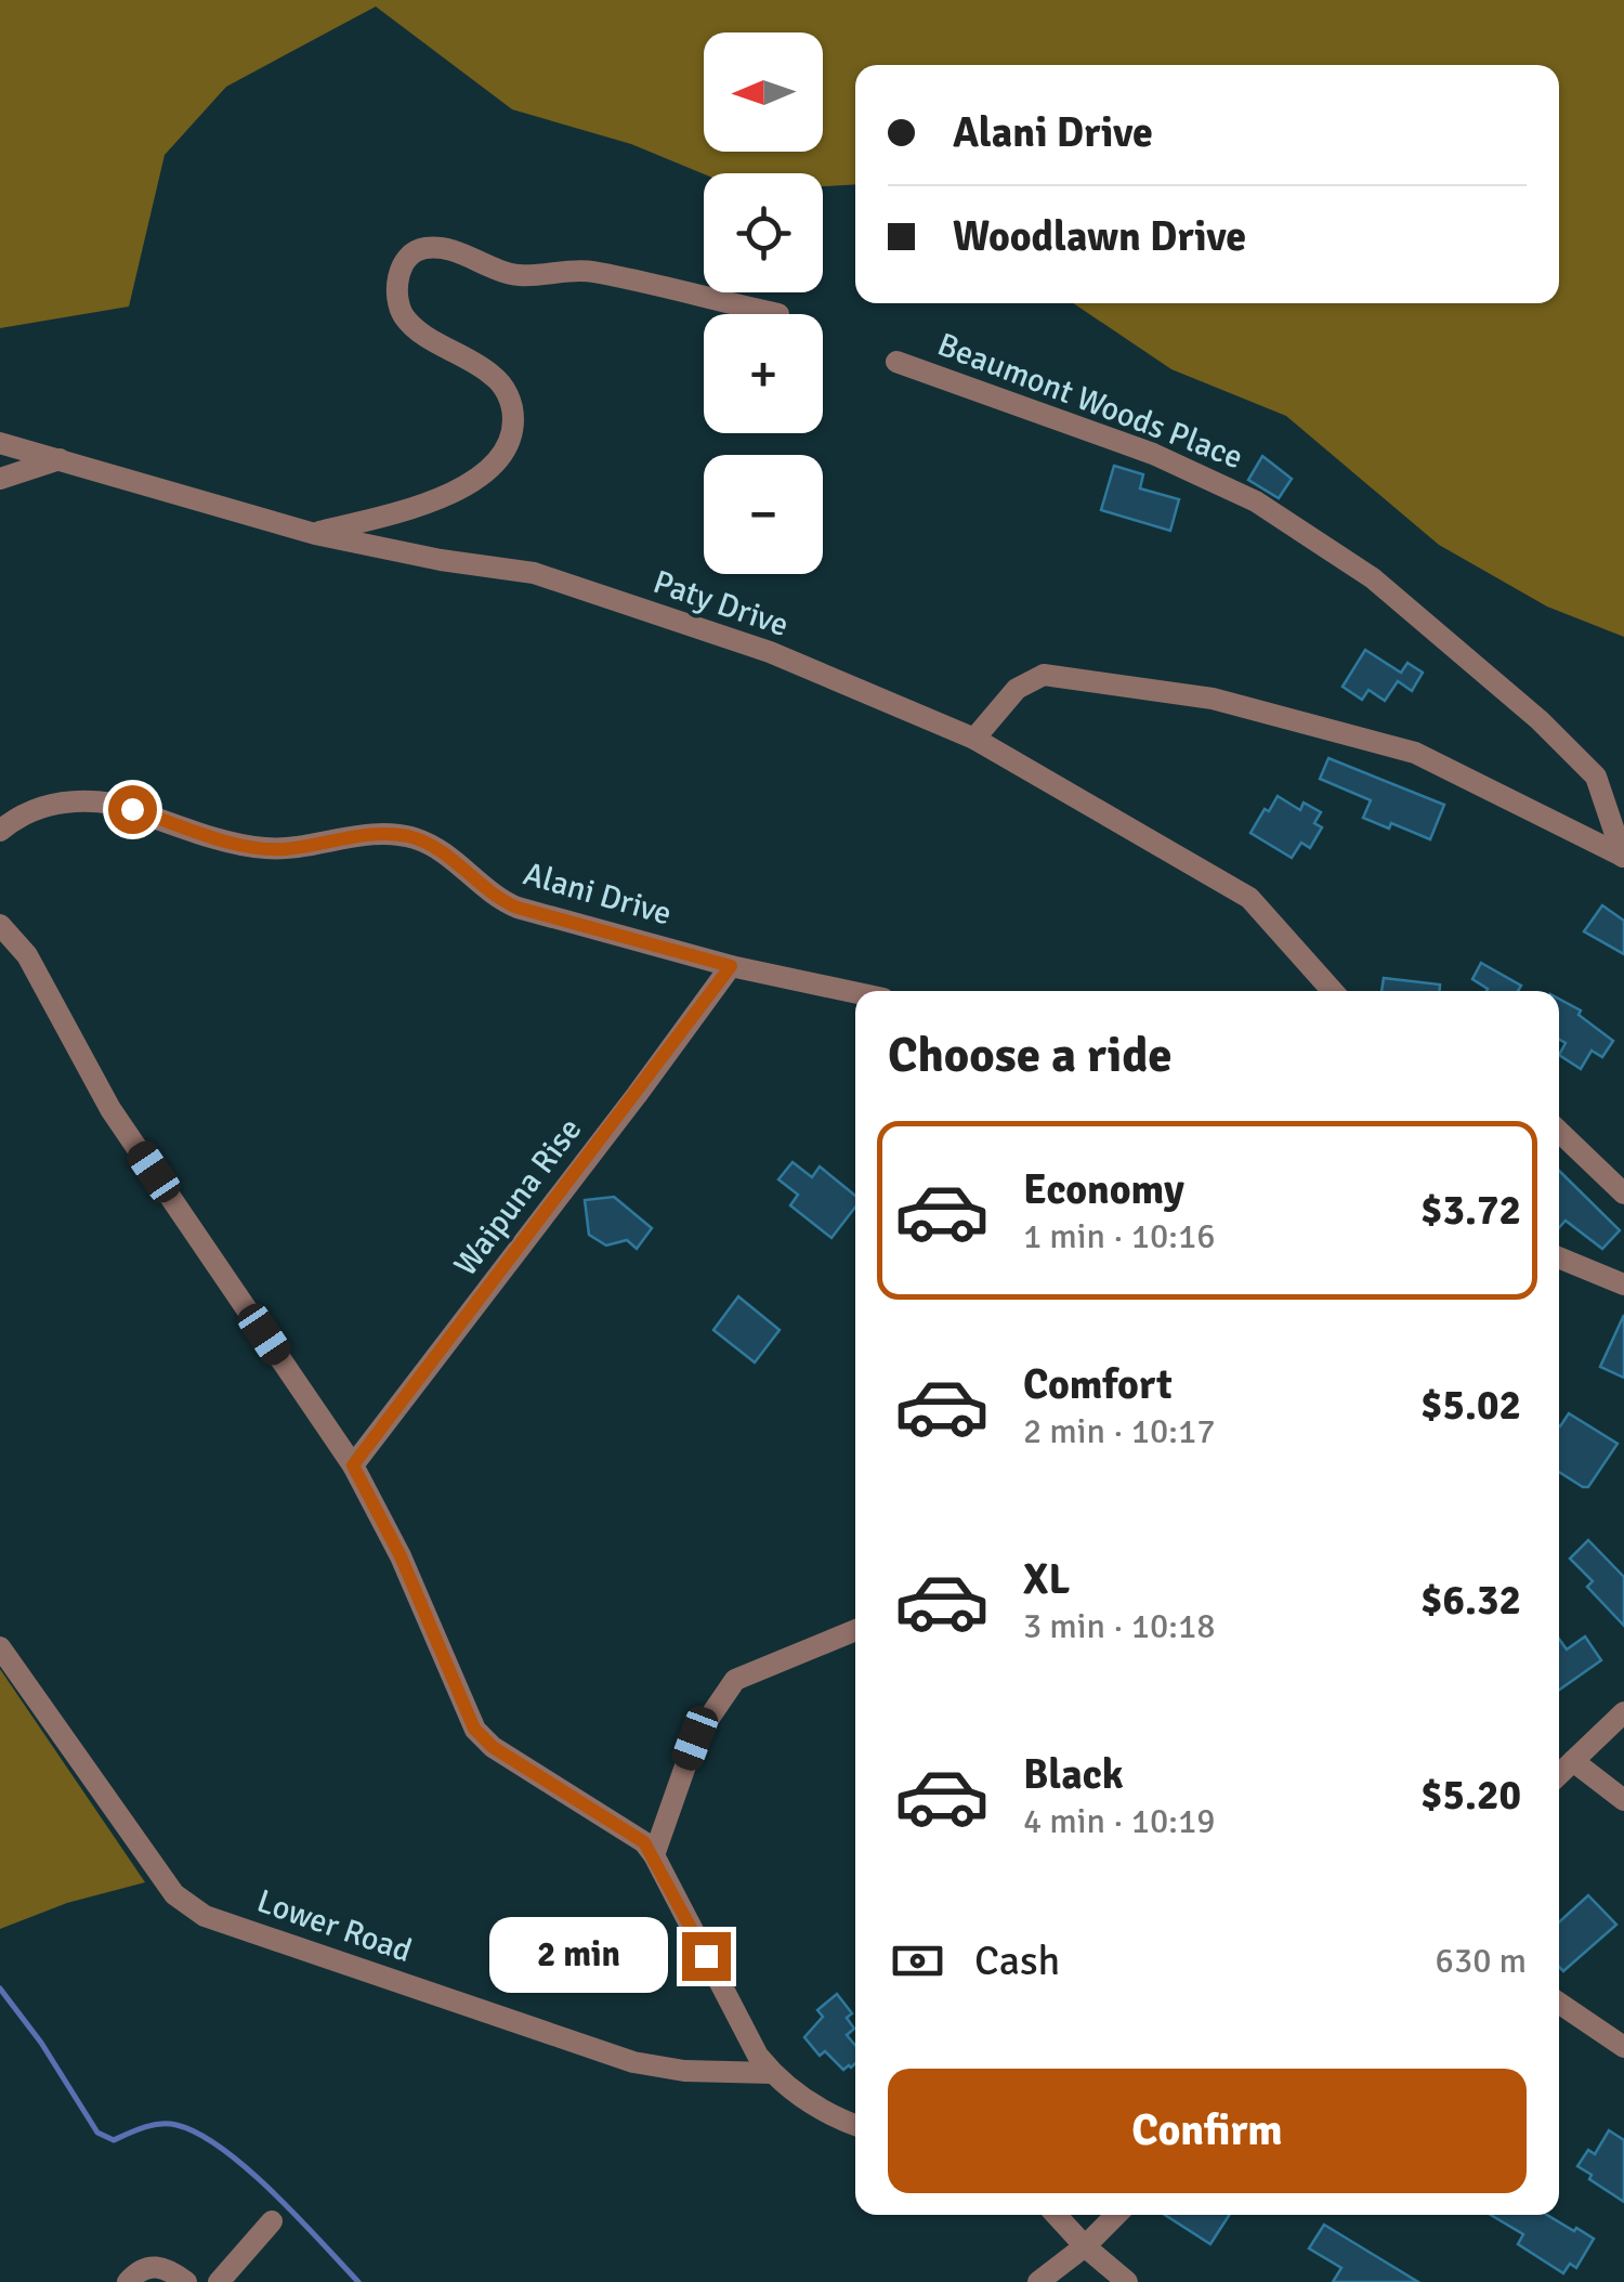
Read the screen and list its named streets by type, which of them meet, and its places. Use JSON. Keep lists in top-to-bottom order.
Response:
{
  "streets": {
    "street": [
      "Beaumont Woods Place",
      "Paty Drive",
      "Alani Drive",
      "Waipuna Rise",
      "Lower Road"
    ]
  },
  "crossings": [
    ["Beaumont Woods Place", "Paty Drive"],
    ["Alani Drive", "Waipuna Rise"]
  ],
  "north": "left",
  "page": {
    "map_buttons": ["+", "−"],
    "banner": ["Alani Drive", "Woodlawn Drive"],
    "heading": "Choose a ride",
    "list": [
      {
        "name": "Economy",
        "note": "1 min · 10:16",
        "value": "$3.72"
      },
      {
        "name": "Comfort",
        "note": "2 min · 10:17",
        "value": "$5.02"
      },
      {
        "name": "XL",
        "note": "3 min · 10:18",
        "value": "$6.32"
      },
      {
        "name": "Black",
        "note": "4 min · 10:19",
        "value": "$5.20"
      }
    ],
    "pay": ["Cash", "630 m"],
    "bubble": "2 min",
    "buttons": "Confirm"
  }
}
